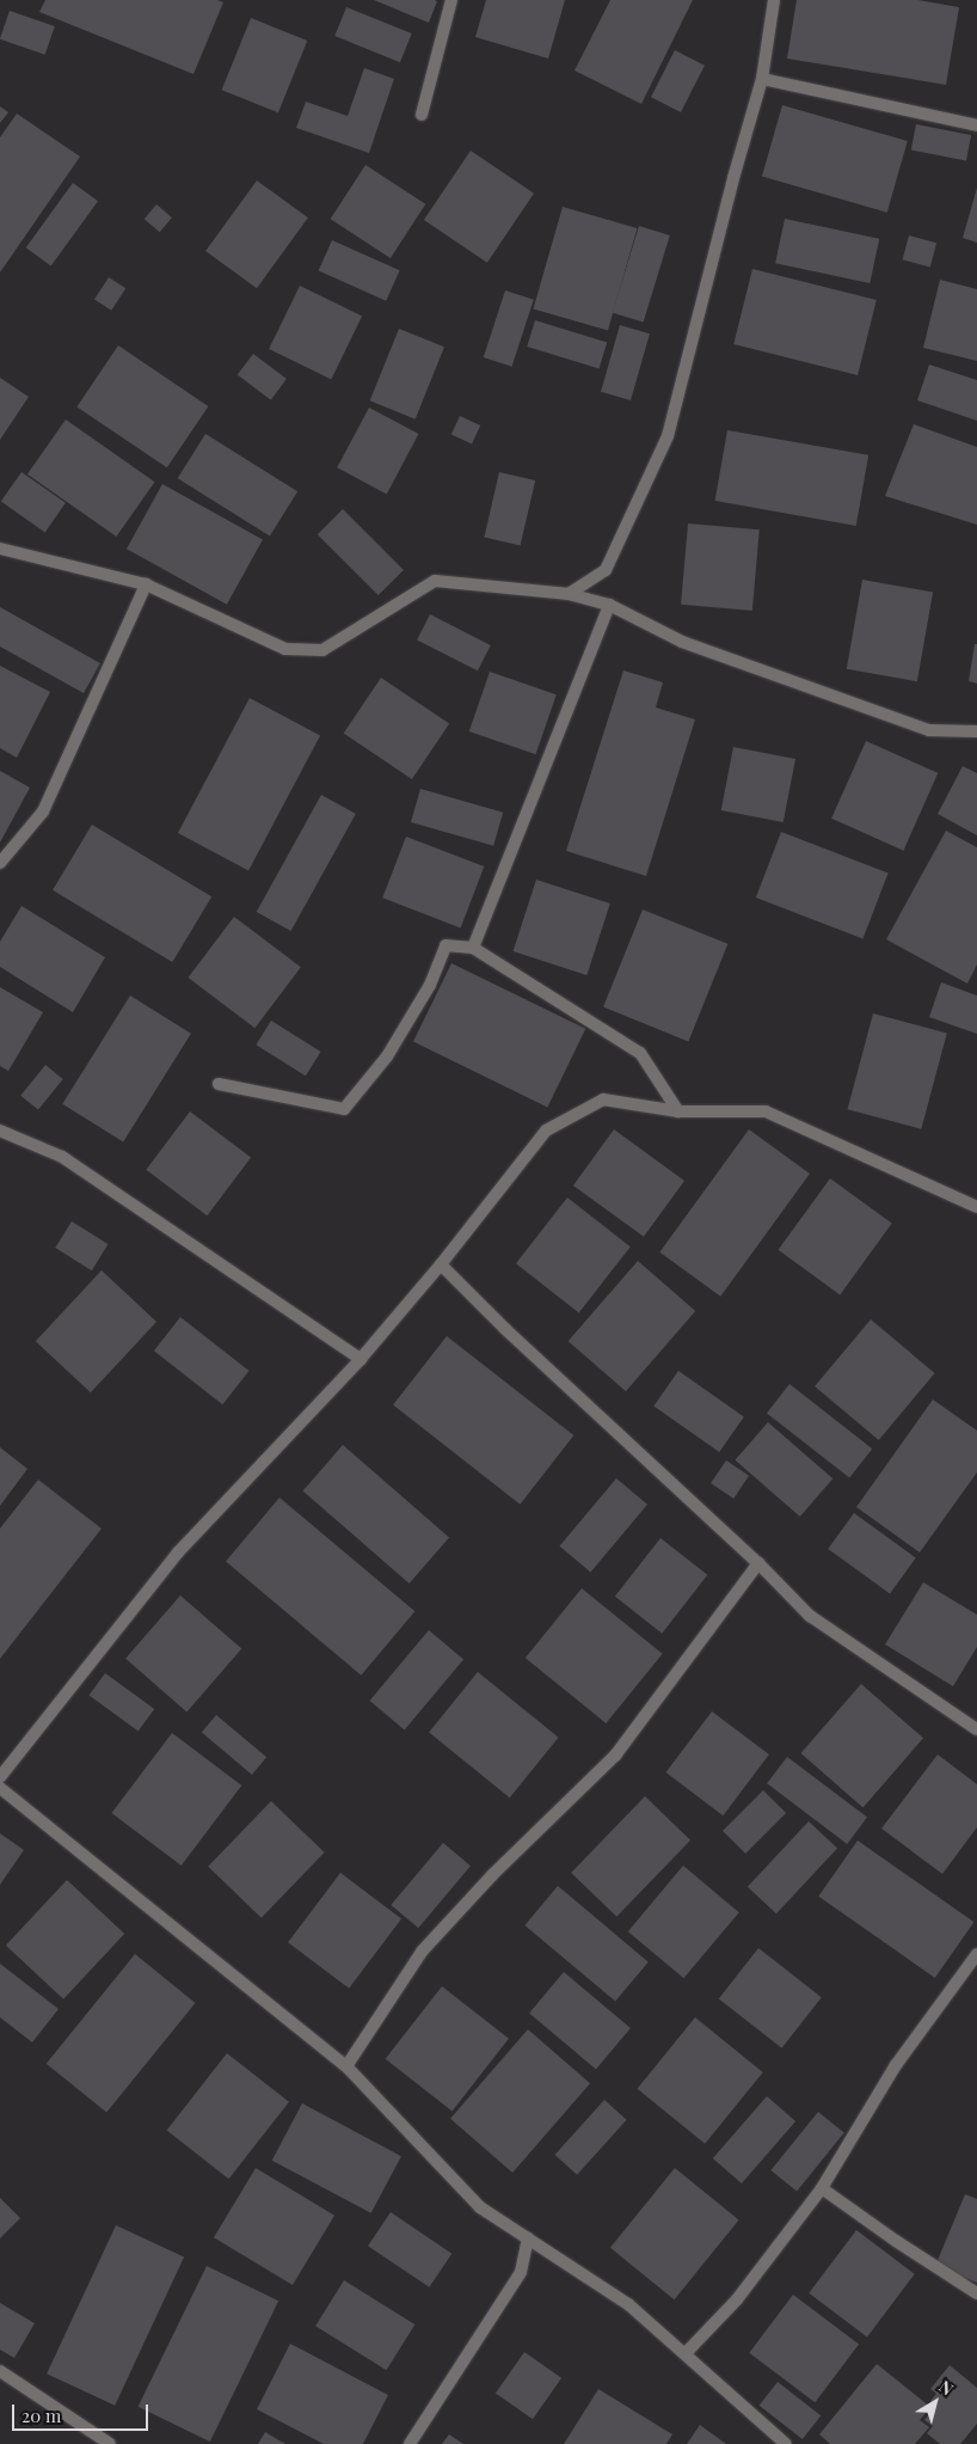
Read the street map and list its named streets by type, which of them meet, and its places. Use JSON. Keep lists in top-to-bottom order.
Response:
{
  "scale_bar": "20 m",
  "north": "top right"
}
